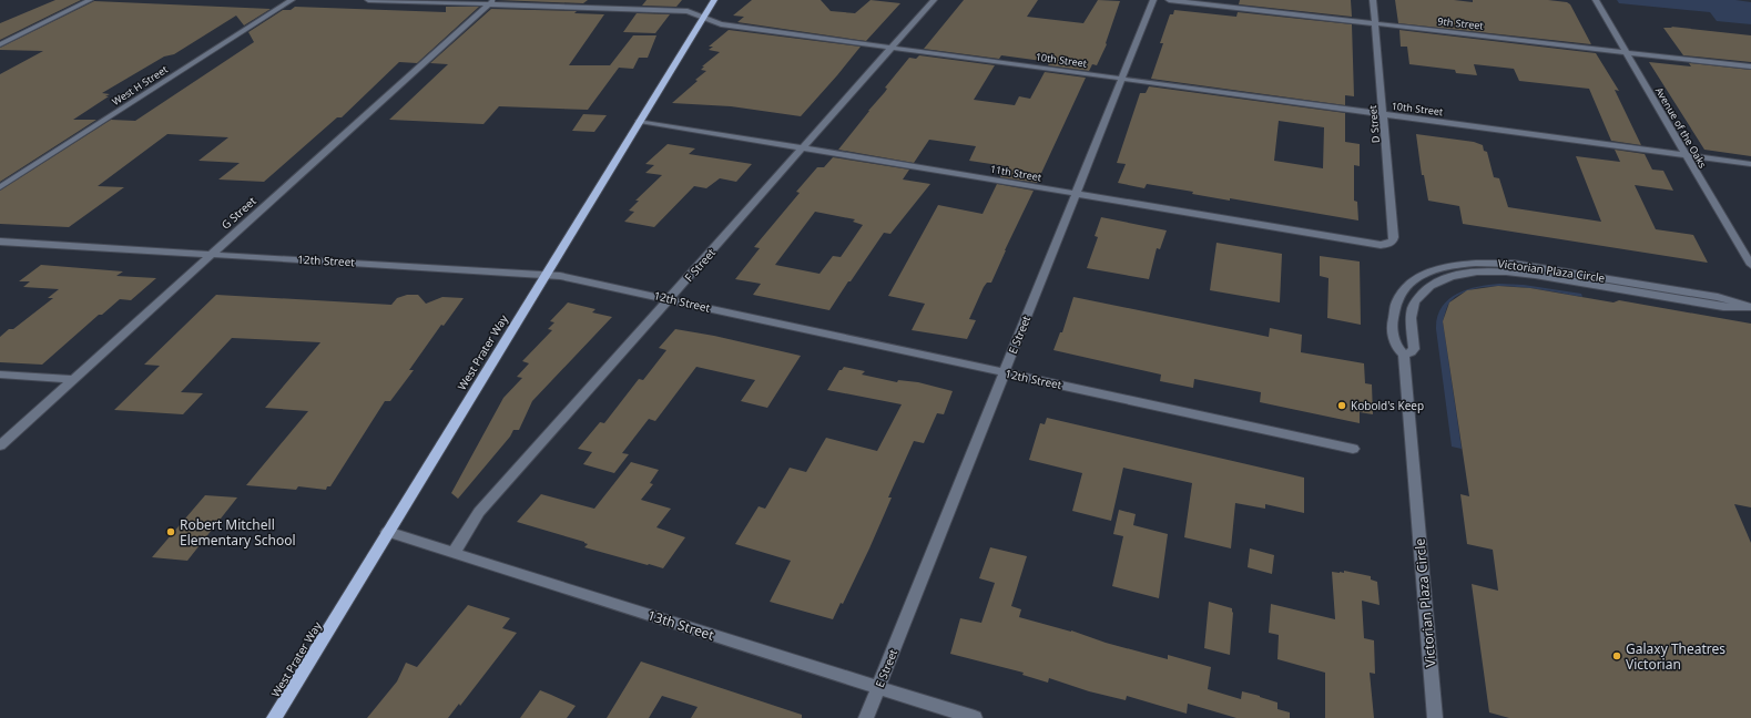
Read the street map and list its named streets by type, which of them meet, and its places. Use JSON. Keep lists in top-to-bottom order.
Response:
{
  "streets": {
    "main road": ["West Prater Way"],
    "street": [
      "9th Street",
      "10th Street",
      "West H Street",
      "D Street",
      "Avenue of the Oaks",
      "11th Street",
      "G Street",
      "12th Street",
      "F Street",
      "Victorian Plaza Circle",
      "E Street",
      "13th Street"
    ]
  },
  "crossings": [
    ["9th Street", "D Street"],
    ["9th Street", "Avenue of the Oaks"],
    ["10th Street", "D Street"],
    ["10th Street", "Avenue of the Oaks"],
    ["10th Street", "G Street"],
    ["10th Street", "F Street"],
    ["10th Street", "E Street"],
    ["10th Street", "West Prater Way"],
    ["D Street", "11th Street"],
    ["11th Street", "F Street"],
    ["11th Street", "E Street"],
    ["11th Street", "West Prater Way"],
    ["G Street", "12th Street"],
    ["12th Street", "F Street"],
    ["12th Street", "E Street"],
    ["12th Street", "West Prater Way"],
    ["F Street", "13th Street"],
    ["E Street", "13th Street"],
    ["West Prater Way", "13th Street"]
  ],
  "places": ["Kobold's Keep", "Robert Mitchell Elementary School", "Galaxy Theatres Victorian"]
}
